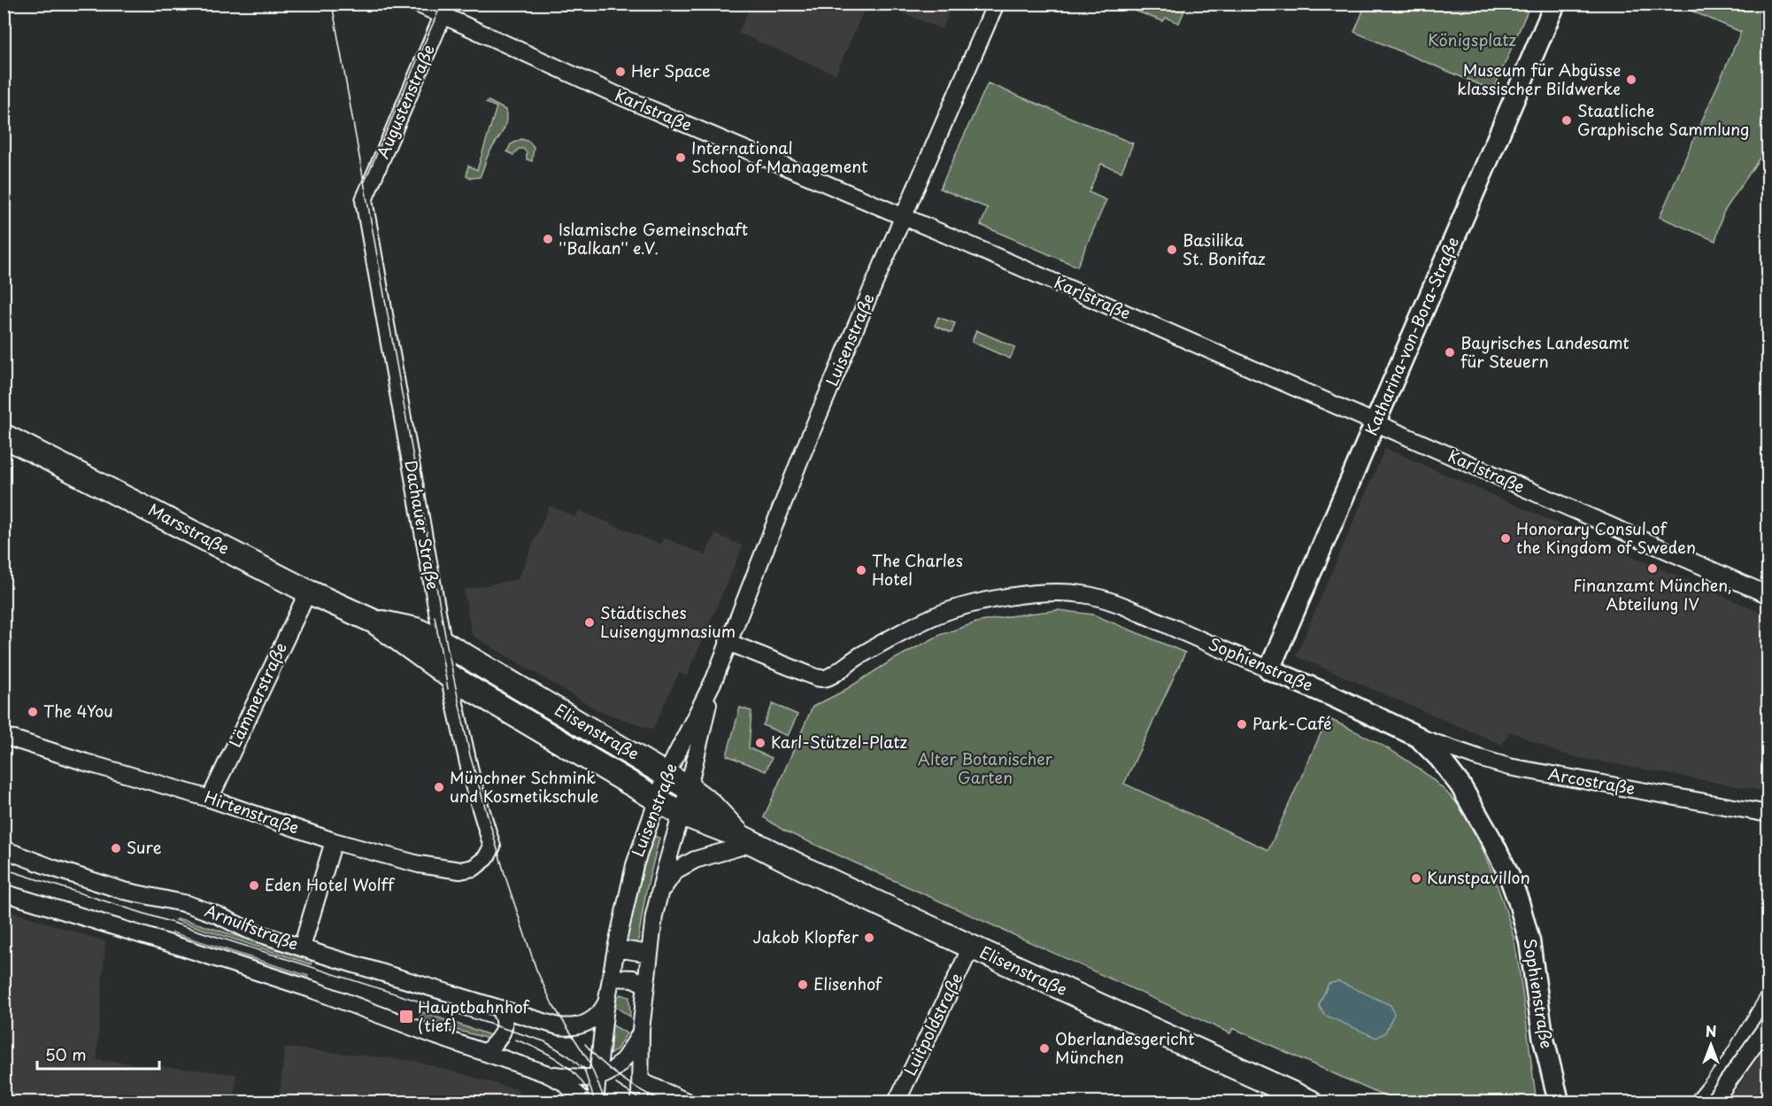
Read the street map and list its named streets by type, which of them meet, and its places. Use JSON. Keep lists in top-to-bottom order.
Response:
{
  "streets": {
    "main road": ["Marsstraße", "Elisenstraße"],
    "street": [
      "Augustenstraße",
      "Karlstraße",
      "Katharina-von-Bora-Straße",
      "Luisenstraße",
      "Dachauer Straße",
      "Sophienstraße",
      "Lämmerstraße",
      "Arcostraße",
      "Hirtenstraße",
      "Arnulfstraße",
      "Luitpoldstraße"
    ]
  },
  "crossings": [
    ["Augustenstraße", "Karlstraße"],
    ["Augustenstraße", "Dachauer Straße"],
    ["Karlstraße", "Katharina-von-Bora-Straße"],
    ["Karlstraße", "Luisenstraße"],
    ["Katharina-von-Bora-Straße", "Sophienstraße"],
    ["Luisenstraße", "Sophienstraße"],
    ["Luisenstraße", "Elisenstraße"],
    ["Luisenstraße", "Arnulfstraße"],
    ["Dachauer Straße", "Marsstraße"],
    ["Dachauer Straße", "Elisenstraße"],
    ["Dachauer Straße", "Hirtenstraße"],
    ["Marsstraße", "Lämmerstraße"],
    ["Marsstraße", "Elisenstraße"],
    ["Sophienstraße", "Arcostraße"],
    ["Lämmerstraße", "Hirtenstraße"],
    ["Elisenstraße", "Luitpoldstraße"]
  ],
  "parks": ["Königsplatz", "Alter Botanischer Garten"],
  "places": {
    "other": [
      "Her Space",
      "Museum für Abgüsse klassischer Bildwerke",
      "Staatliche Graphische Sammlung",
      "International School of Management",
      "Islamische Gemeinschaft ''Balkan'' e.V.",
      "Basilika St. Bonifaz",
      "Bayrisches Landesamt für Steuern",
      "Honorary Consul of the Kingdom of Sweden",
      "Finanzamt München, Abteilung IV",
      "The Charles Hotel",
      "Städtisches Luisengymnasium",
      "The 4You",
      "Park-Café",
      "Karl-Stützel-Platz",
      "Münchner Schmink und Kosmetikschule",
      "Sure",
      "Kunstpavillon",
      "Eden Hotel Wolff",
      "Jakob Klopfer",
      "Elisenhof",
      "Oberlandesgericht München"
    ],
    "transit": ["Hauptbahnhof (tief)"]
  },
  "scale_bar": "50 m",
  "north": "top"
}
